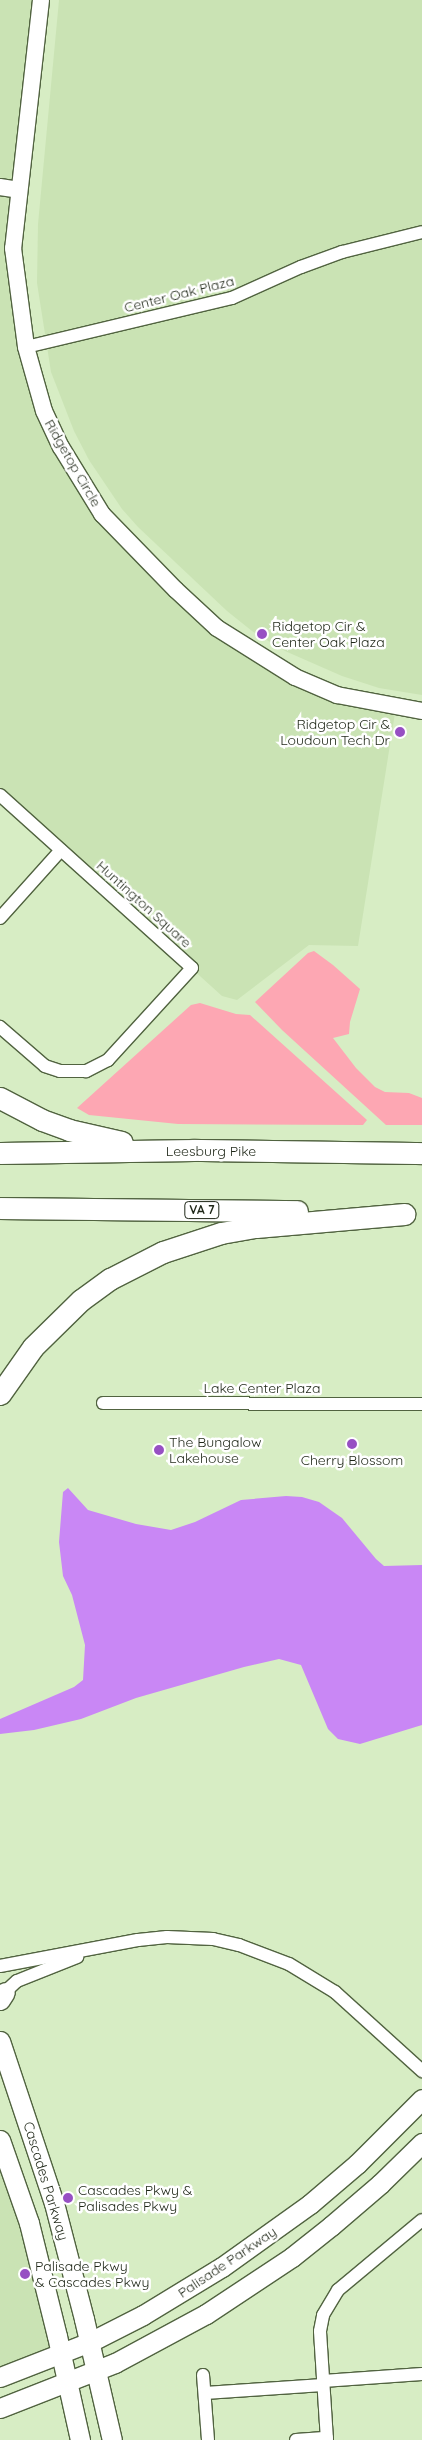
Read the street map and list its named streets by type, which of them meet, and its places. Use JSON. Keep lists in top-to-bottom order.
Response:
{
  "streets": {
    "highway": ["Leesburg Pike", "VA 7"],
    "main road": ["Cascades Parkway", "Palisade Parkway"],
    "street": [
      "Center Oak Plaza",
      "Ridgetop Circle",
      "Huntington Square",
      "Lake Center Plaza"
    ]
  },
  "crossings": [
    ["Center Oak Plaza", "Ridgetop Circle"],
    ["Cascades Parkway", "Palisade Parkway"]
  ],
  "places": [
    "Ridgetop Cir & Center Oak Plaza",
    "Ridgetop Cir & Loudoun Tech Dr",
    "Cherry Blossom",
    "The Bungalow Lakehouse",
    "Cascades Pkwy & Palisades Pkwy",
    "Palisade Pkwy & Cascades Pkwy"
  ]
}
